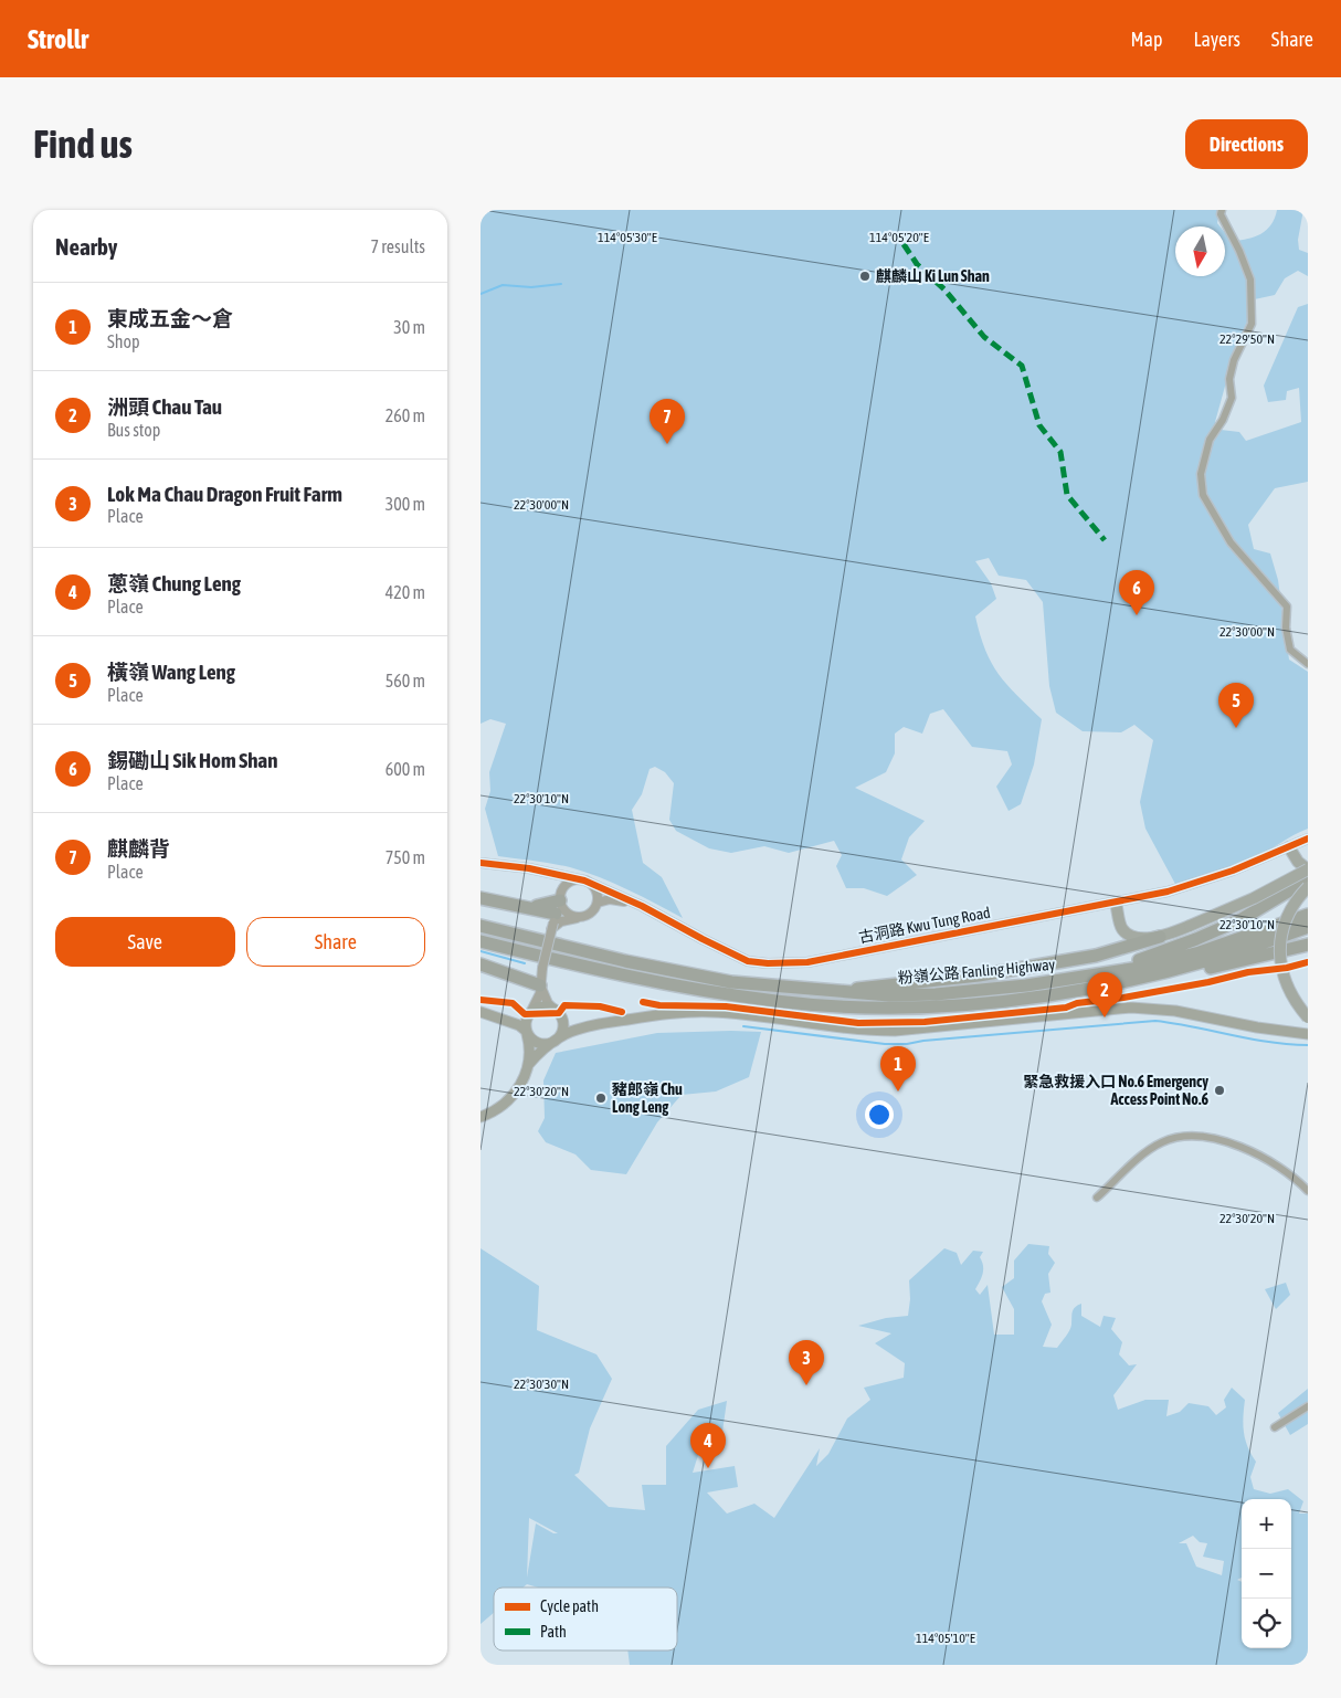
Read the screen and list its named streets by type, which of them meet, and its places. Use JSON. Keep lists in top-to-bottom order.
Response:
{
  "streets": {
    "highway": ["粉嶺公路 Fanling Highway"],
    "street": ["古洞路 Kwu Tung Road"]
  },
  "places": ["麒麟山 Ki Lun Shan", "緊急救援入口 No.6 Emergency Access Point No.6", "豬郎嶺 Chu Long Leng"],
  "legend": ["Cycle path", "Path"],
  "north": "bottom",
  "page": {
    "header": "Strollr",
    "nav": ["Map", "Layers", "Share"],
    "buttons": [
      "Directions",
      ["Save", "Share"]
    ],
    "title": "Find us",
    "heading": ["Nearby", "7 results"],
    "list": [
      {
        "mark": "1",
        "name": "東成五金～倉",
        "note": "Shop",
        "value": "30 m"
      },
      {
        "mark": "2",
        "name": "洲頭 Chau Tau",
        "note": "Bus stop",
        "value": "260 m"
      },
      {
        "mark": "3",
        "name": "Lok Ma Chau Dragon Fruit Farm",
        "note": "Place",
        "value": "300 m"
      },
      {
        "mark": "4",
        "name": "蔥嶺 Chung Leng",
        "note": "Place",
        "value": "420 m"
      },
      {
        "mark": "5",
        "name": "橫嶺 Wang Leng",
        "note": "Place",
        "value": "560 m"
      },
      {
        "mark": "6",
        "name": "錫磡山 Sik Hom Shan",
        "note": "Place",
        "value": "600 m"
      },
      {
        "mark": "7",
        "name": "麒麟背",
        "note": "Place",
        "value": "750 m"
      }
    ],
    "pins": [
      "7",
      "6",
      "5",
      "2",
      "1",
      "3",
      "4"
    ],
    "map_buttons": ["+", "−"]
  },
  "coordinates": [
    "114°05'30\"E",
    "114°05'20\"E",
    "22°29'50\"N",
    "22°30'00\"N",
    "22°30'10\"N",
    "22°30'20\"N",
    "22°30'30\"N",
    "114°05'10\"E"
  ]
}
